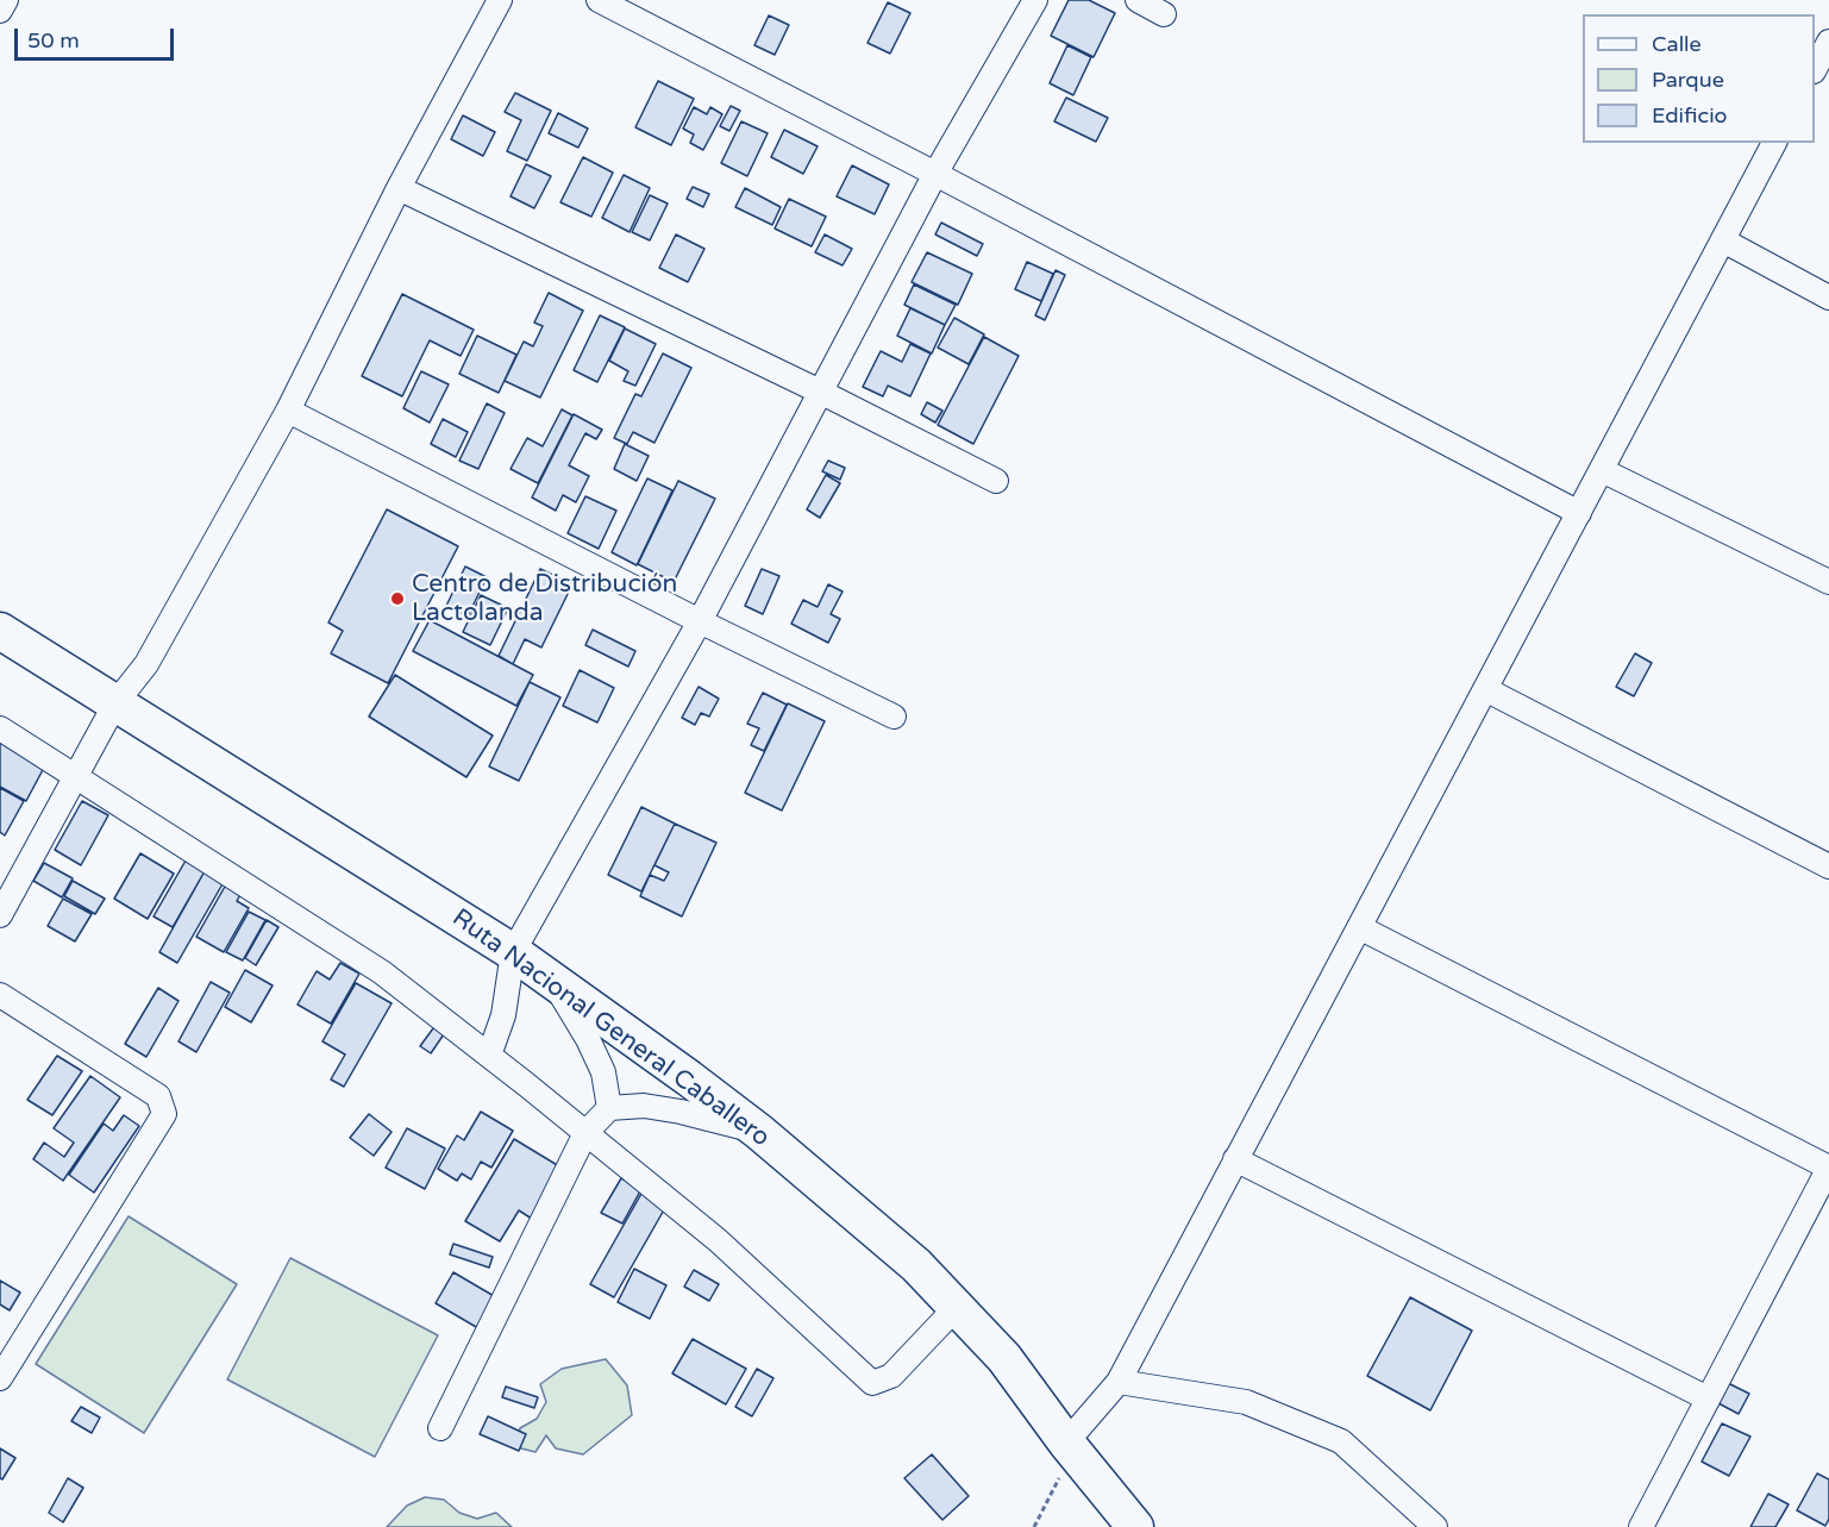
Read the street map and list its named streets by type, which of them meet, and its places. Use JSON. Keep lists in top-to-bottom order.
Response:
{
  "streets": {
    "highway": ["Ruta Nacional General Caballero"]
  },
  "places": ["Centro de Distribución Lactolanda"],
  "legend": ["Calle", "Parque", "Edificio"],
  "scale_bar": "50 m"
}
